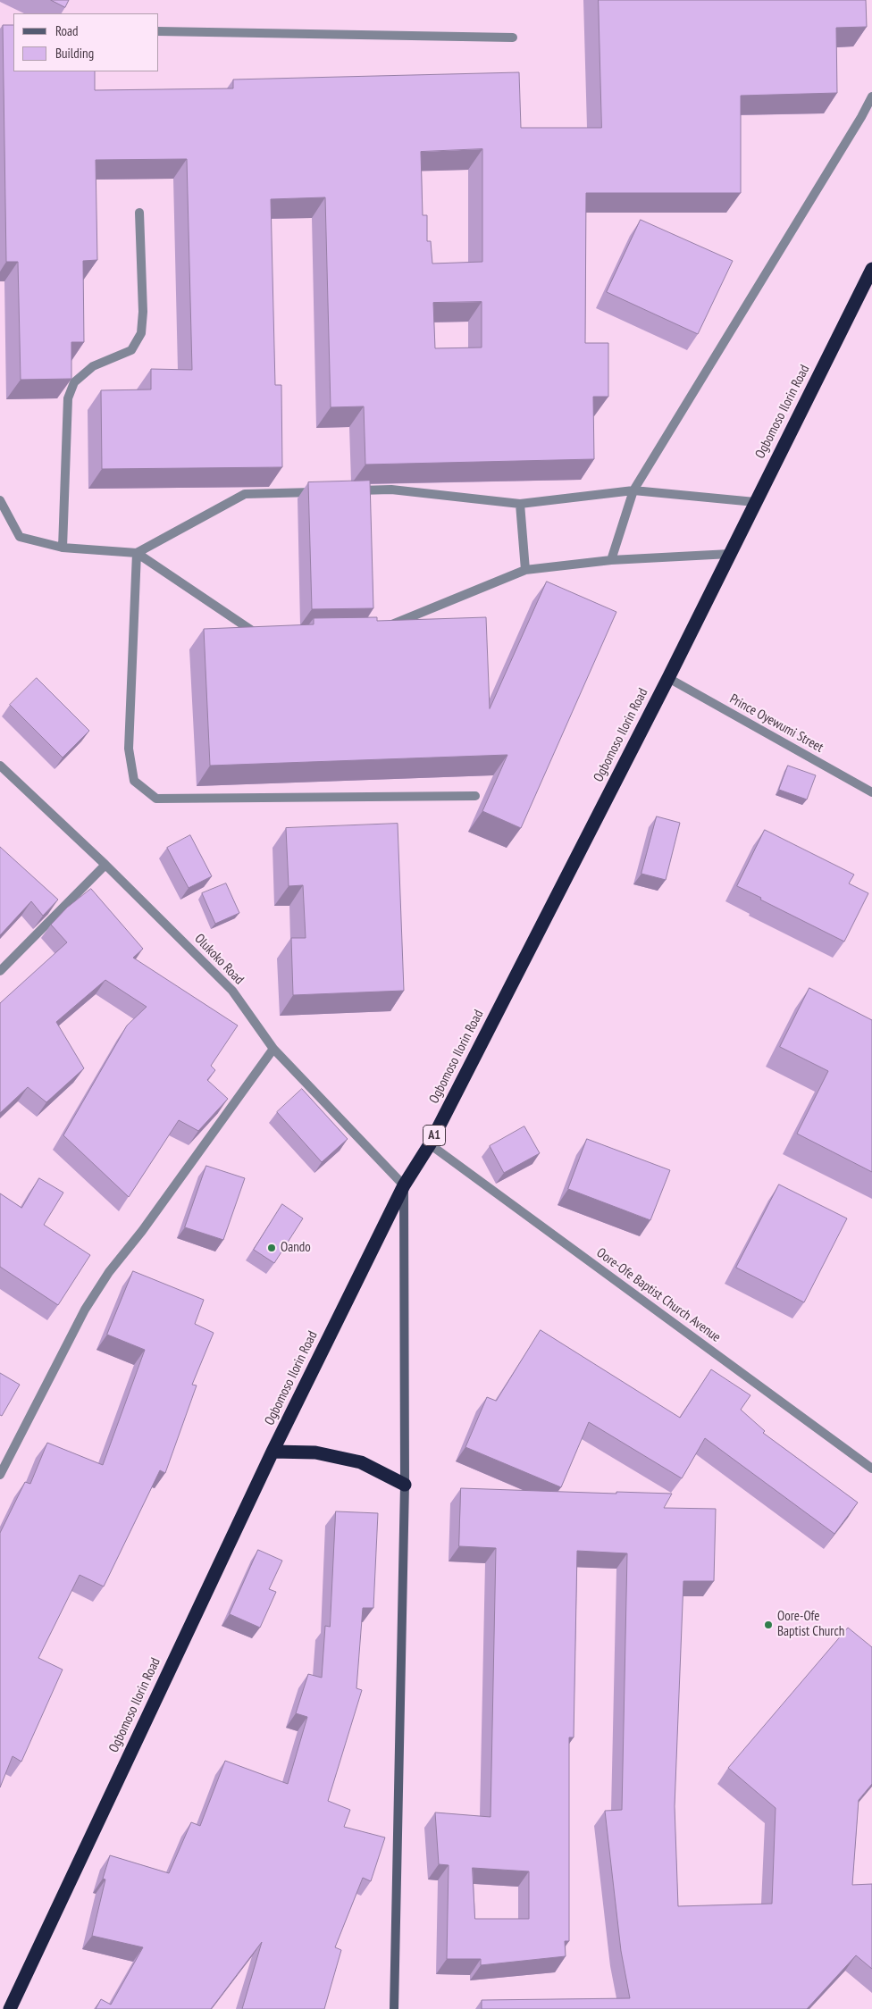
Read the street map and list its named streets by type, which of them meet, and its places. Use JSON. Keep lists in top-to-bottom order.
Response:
{
  "streets": {
    "highway": ["Ogbomoso Ilorin Road", "A1"],
    "street": ["Prince Oyewumi Street", "Olukoko Road", "Oore-Ofe Baptist Church Avenue"]
  },
  "crossings": [
    ["Ogbomoso Ilorin Road", "Prince Oyewumi Street"],
    ["Ogbomoso Ilorin Road", "Olukoko Road"],
    ["Ogbomoso Ilorin Road", "Oore-Ofe Baptist Church Avenue"]
  ],
  "places": ["Oando", "Oore-Ofe Baptist Church"],
  "legend": ["Road", "Building"]
}
